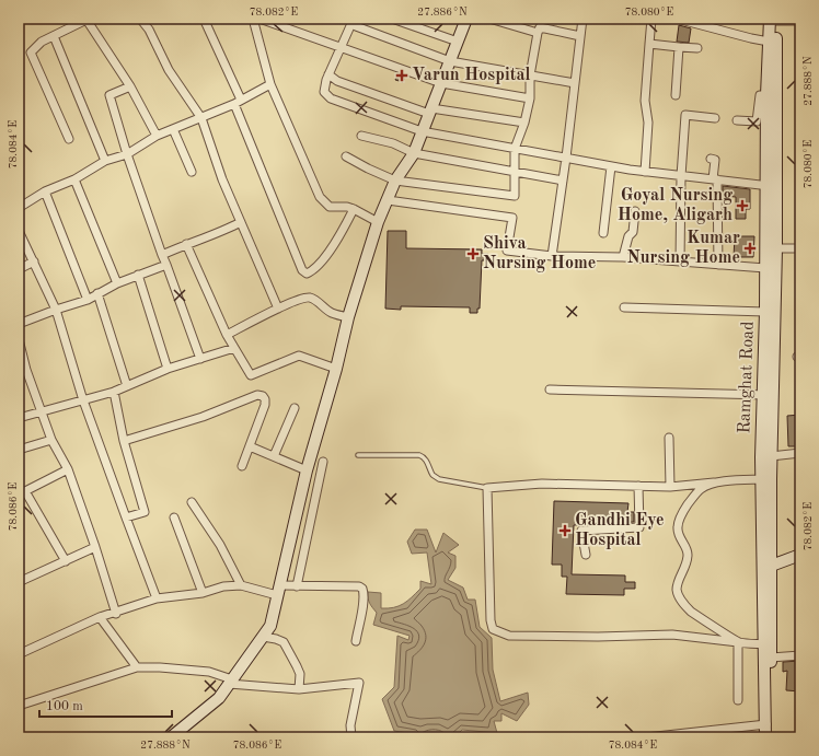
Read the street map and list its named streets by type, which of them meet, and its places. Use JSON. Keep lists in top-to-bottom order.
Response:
{
  "streets": {
    "main road": ["Ramghat Road"]
  },
  "places": {
    "health": [
      "Varun Hospital",
      "Goyal Nursing Home, Aligarh",
      "Kumar Nursing Home",
      "Shiva Nursing Home",
      "Gandhi Eye Hospital"
    ]
  },
  "scale_bar": "100 m",
  "coordinates": [
    "78.082°E",
    "27.886°N",
    "78.080°E",
    "27.888°N",
    "78.084°E",
    "78.086°E"
  ]
}
